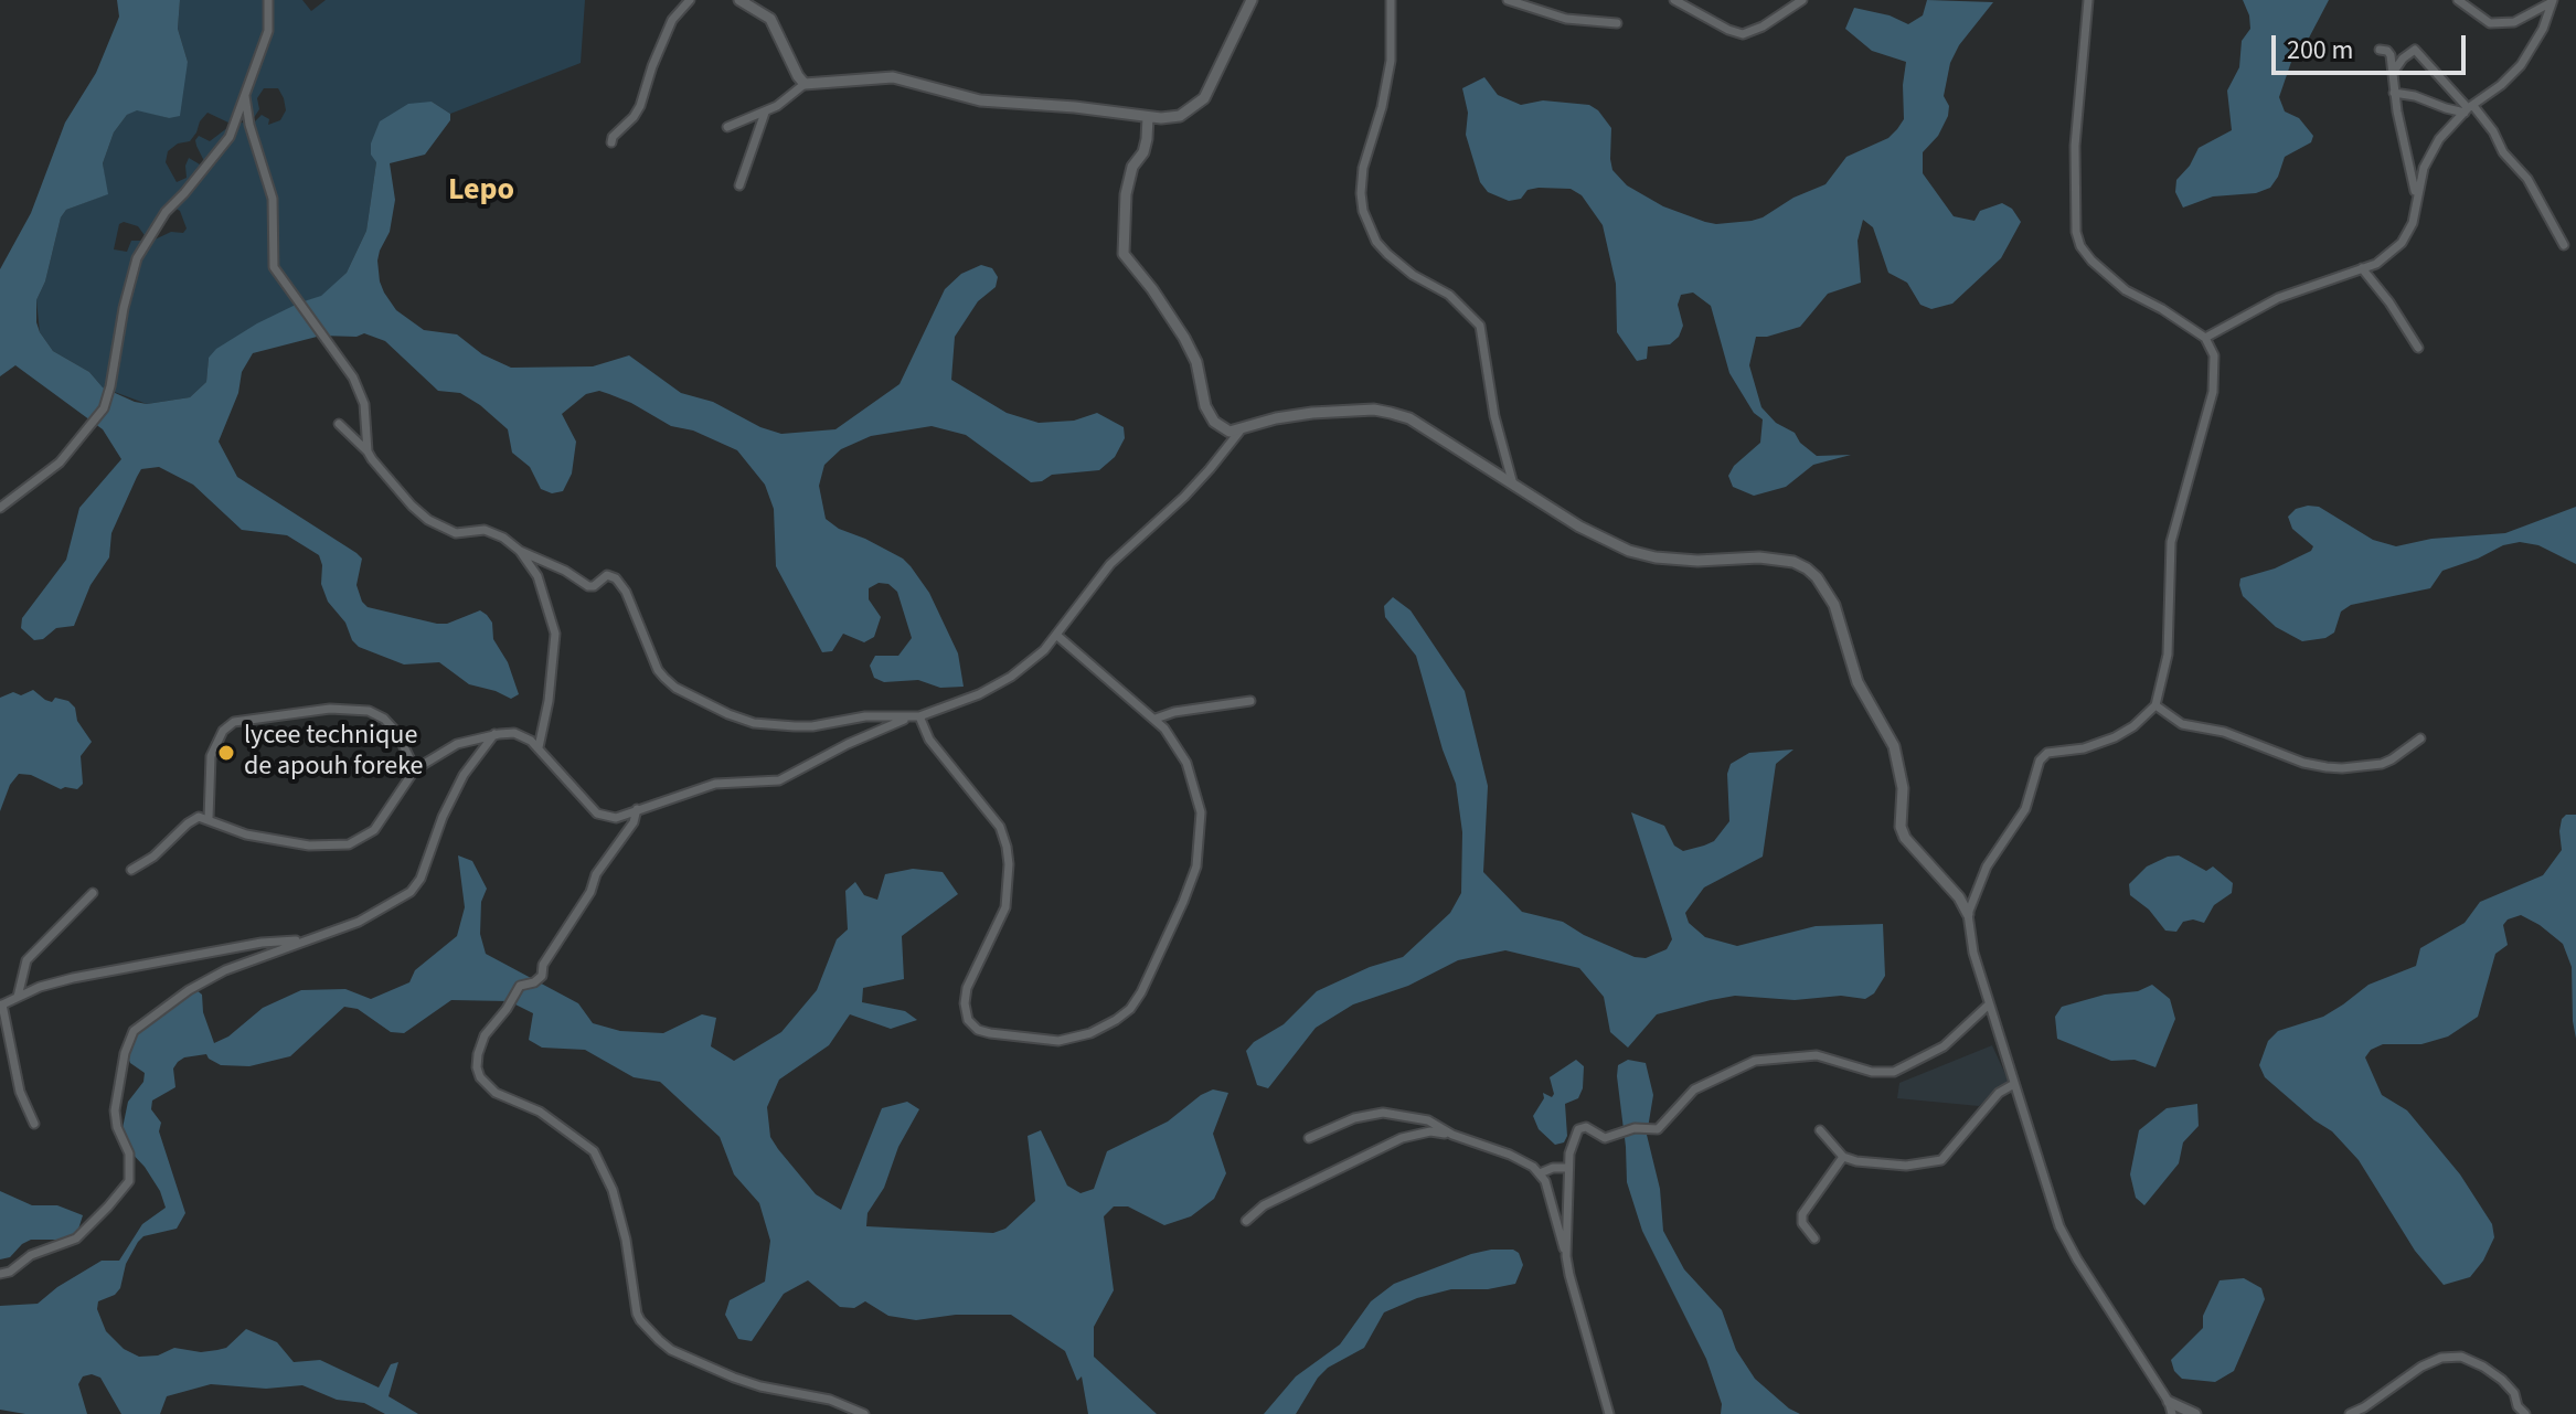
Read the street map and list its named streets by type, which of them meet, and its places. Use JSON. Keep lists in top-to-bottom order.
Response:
{
  "districts": ["Lepo"],
  "places": ["lycee technique de apouh foreke"],
  "scale_bar": "200 m"
}
